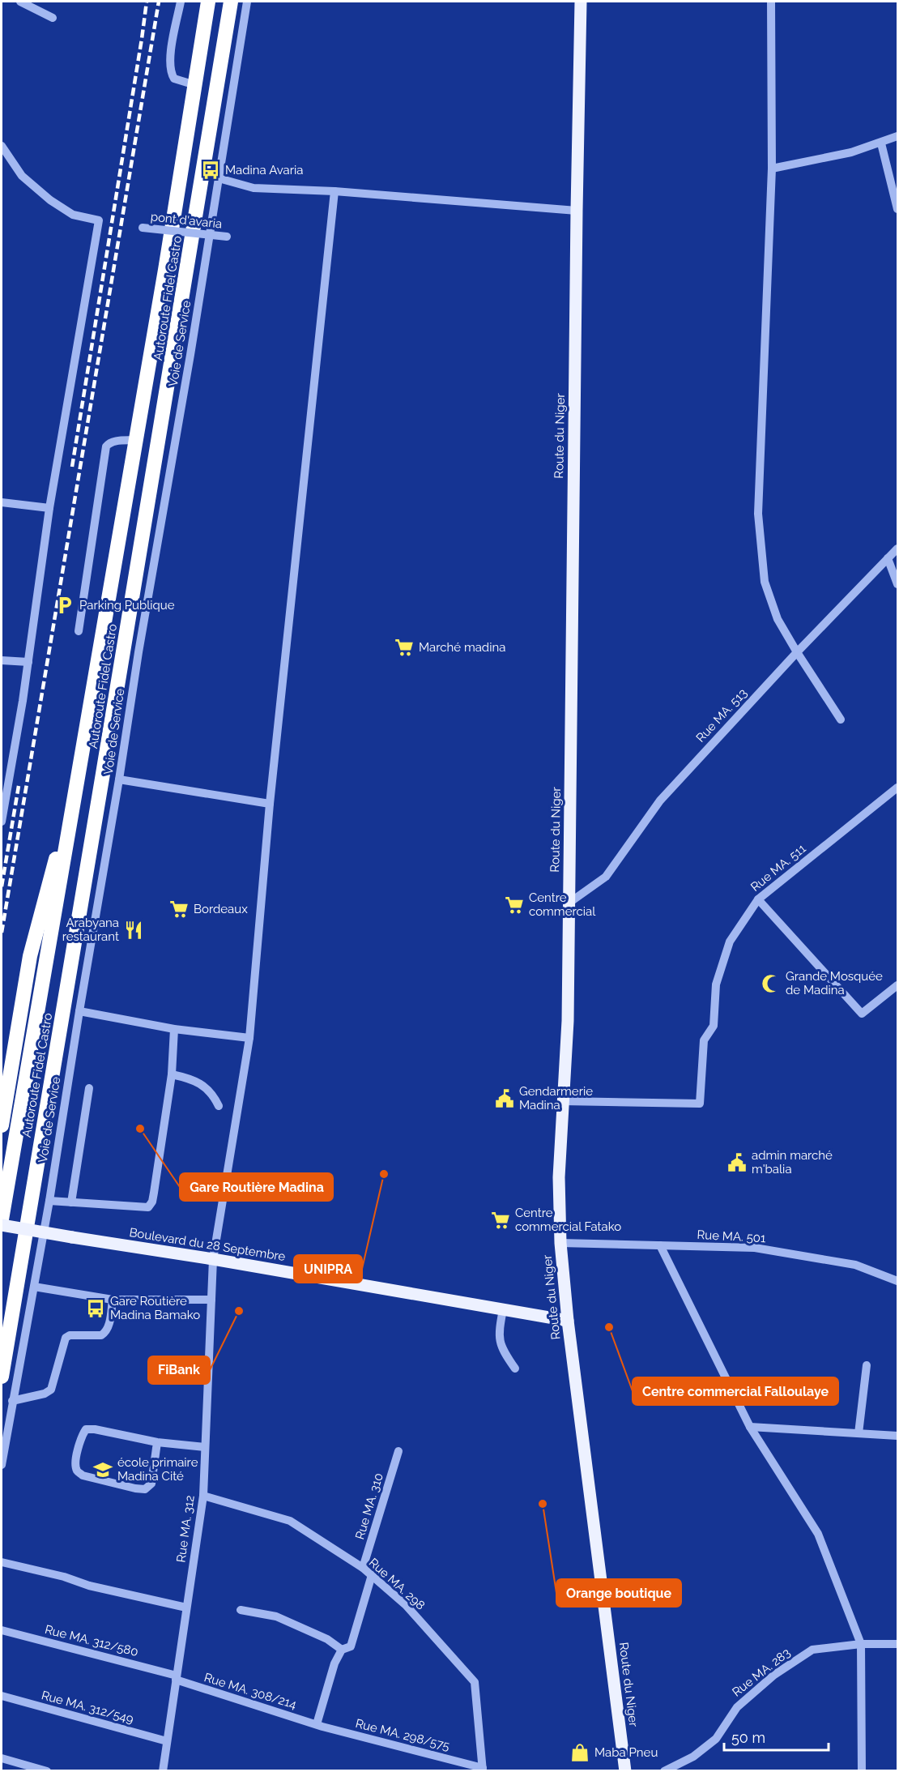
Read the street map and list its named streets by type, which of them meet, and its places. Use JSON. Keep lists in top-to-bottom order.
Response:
{
  "streets": {
    "highway": ["Autoroute Fidel Castro"],
    "main road": ["Route du Niger", "Boulevard du 28 Septembre"],
    "street": [
      "pont d'avaria",
      "Voie de Service",
      "Rue MA. 513",
      "Rue MA. 511",
      "Rue MA. 501",
      "Rue MA. 310",
      "Rue MA. 312",
      "Rue MA. 298",
      "Rue MA. 312/580",
      "Rue MA. 283",
      "Rue MA. 308/214",
      "Rue MA. 312/549",
      "Rue MA. 298/575"
    ]
  },
  "crossings": [
    ["Route du Niger", "Rue MA. 513"],
    ["Route du Niger", "Rue MA. 511"],
    ["Route du Niger", "Rue MA. 501"],
    ["Route du Niger", "Boulevard du 28 Septembre"],
    ["Boulevard du 28 Septembre", "Rue MA. 312"],
    ["Rue MA. 310", "Rue MA. 298"],
    ["Rue MA. 312", "Rue MA. 298"],
    ["Rue MA. 312", "Rue MA. 312/580"],
    ["Rue MA. 312", "Rue MA. 308/214"],
    ["Rue MA. 312", "Rue MA. 312/549"],
    ["Rue MA. 298", "Rue MA. 298/575"],
    ["Rue MA. 312/580", "Rue MA. 308/214"],
    ["Rue MA. 308/214", "Rue MA. 298/575"]
  ],
  "places": {
    "bus stop": ["Madina Avaria", "Gare Routière Madina Bamako"],
    "parking": ["Parking Publique"],
    "supermarket": [
      "Marché madina",
      "Centre commercial",
      "Bordeaux",
      "Centre commercial Fatako"
    ],
    "restaurant": ["Arabyana restaurant"],
    "mosque": ["Grande Mosquée de Madina"],
    "public building": ["Gendarmerie Madina", "admin marché m'balia"],
    "other": [
      "Gare Routière Madina",
      "UNIPRA",
      "FiBank",
      "Centre commercial Falloulaye",
      "Orange boutique"
    ],
    "school or university": ["école primaire Madina Cité"],
    "shop": ["Maba Pneu"]
  },
  "scale_bar": "50 m"
}
